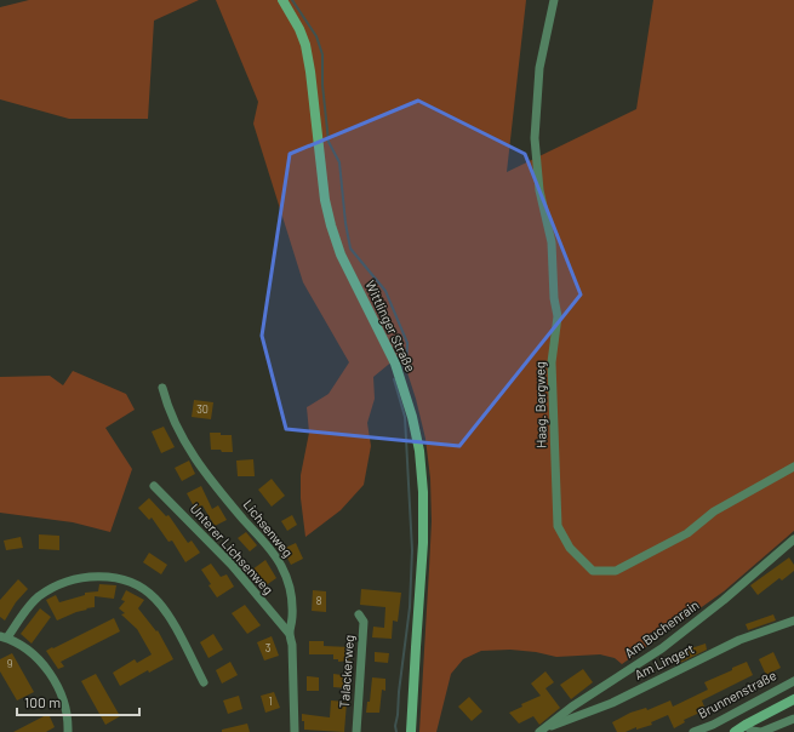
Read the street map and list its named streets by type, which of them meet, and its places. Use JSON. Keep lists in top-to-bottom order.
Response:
{
  "streets": {
    "street": [
      "Wittlinger Straße",
      "Haag. Bergweg",
      "Lichsenweg",
      "Unterer Lichsenweg",
      "Am Buchenrain",
      "Am Lingert",
      "Talackerweg",
      "Brunnenstraße"
    ]
  },
  "crossings": [
    ["Lichsenweg", "Unterer Lichsenweg"],
    ["Am Buchenrain", "Am Lingert"]
  ],
  "house_numbers": [
    "30",
    "8",
    "3",
    "9",
    "1"
  ],
  "scale_bar": "100 m"
}
